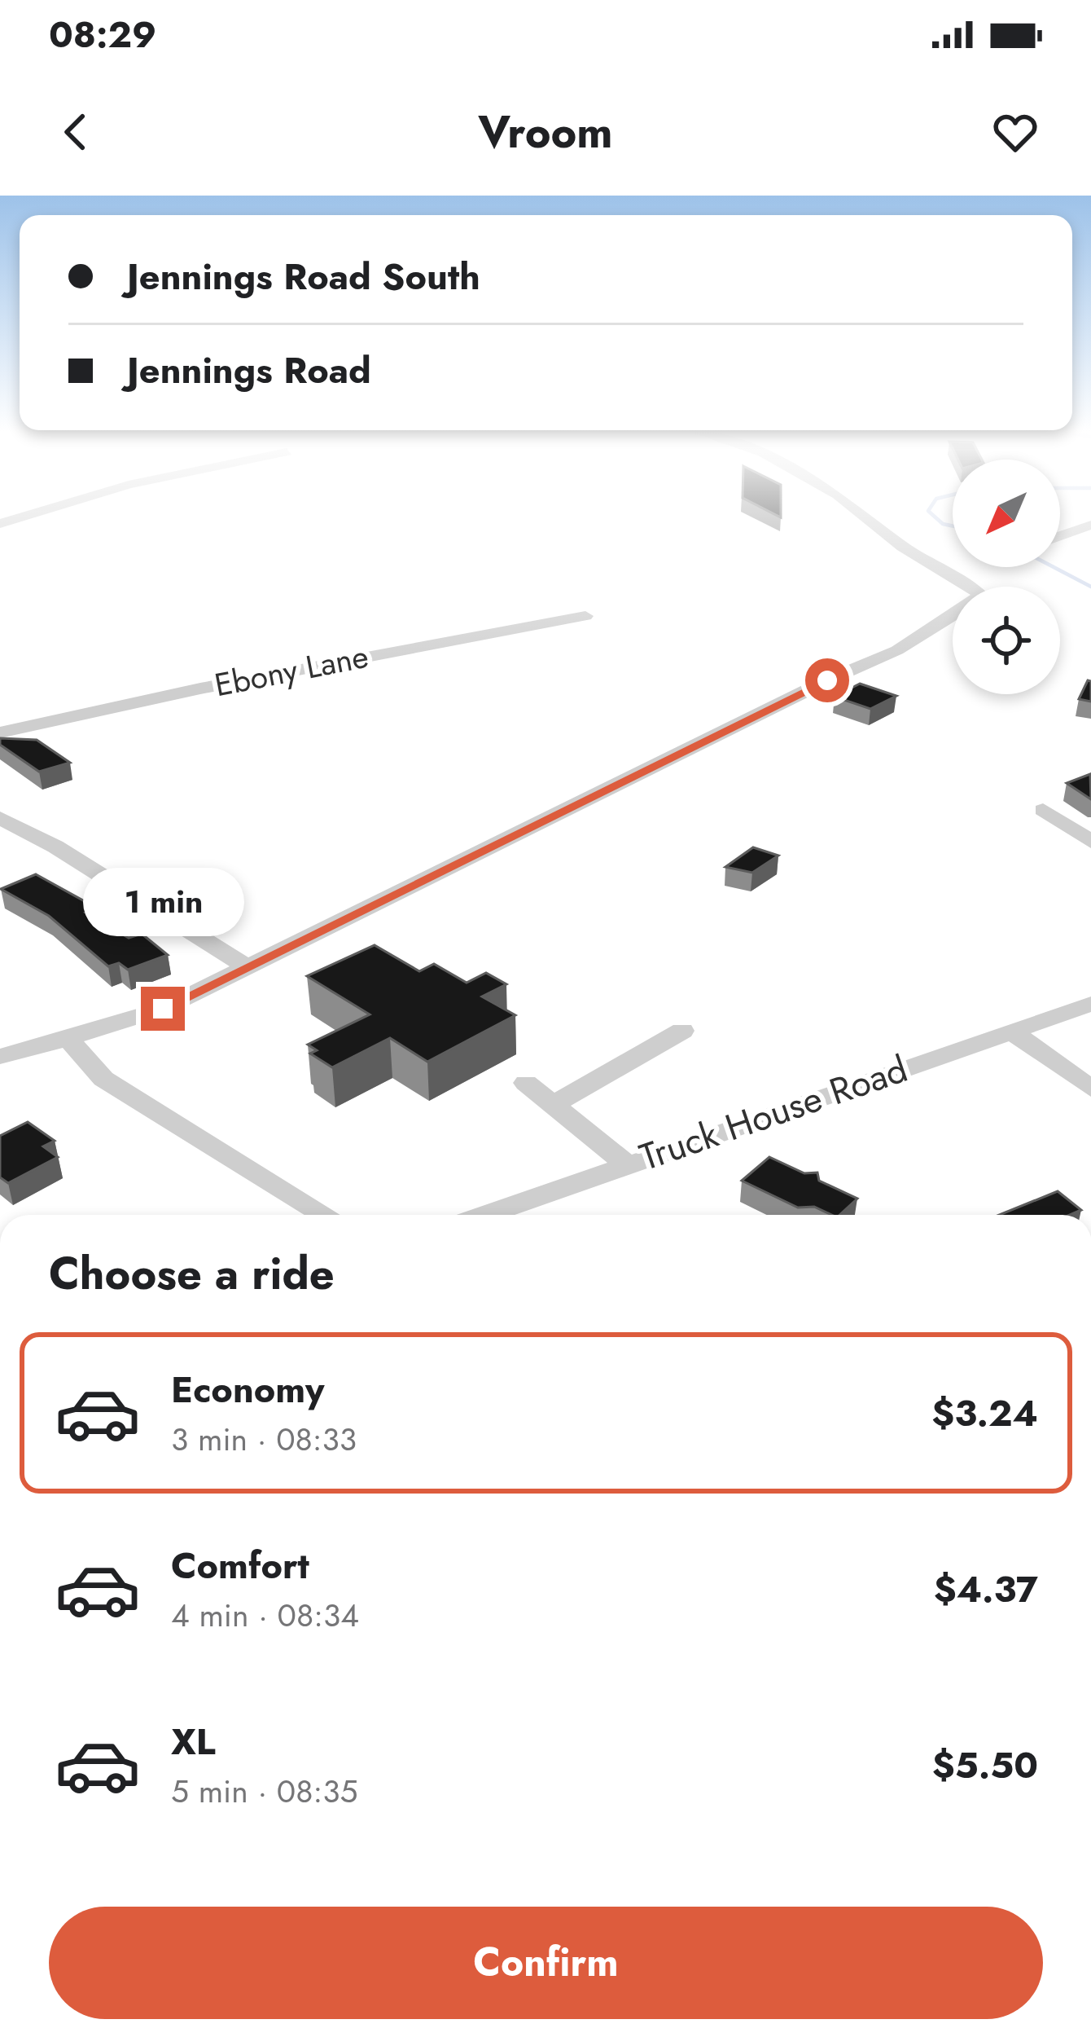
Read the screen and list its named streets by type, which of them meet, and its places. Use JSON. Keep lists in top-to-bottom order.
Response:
{
  "streets": {
    "street": ["Ebony Lane", "Truck House Road"]
  },
  "north": "bottom left",
  "page": {
    "status": "08:29",
    "header": "Vroom",
    "banner": ["Jennings Road South", "Jennings Road"],
    "bubble": "1 min",
    "heading": "Choose a ride",
    "list": [
      {
        "name": "Economy",
        "note": "3 min · 08:33",
        "value": "$3.24"
      },
      {
        "name": "Comfort",
        "note": "4 min · 08:34",
        "value": "$4.37"
      },
      {
        "name": "XL",
        "note": "5 min · 08:35",
        "value": "$5.50"
      }
    ],
    "buttons": "Confirm"
  }
}
